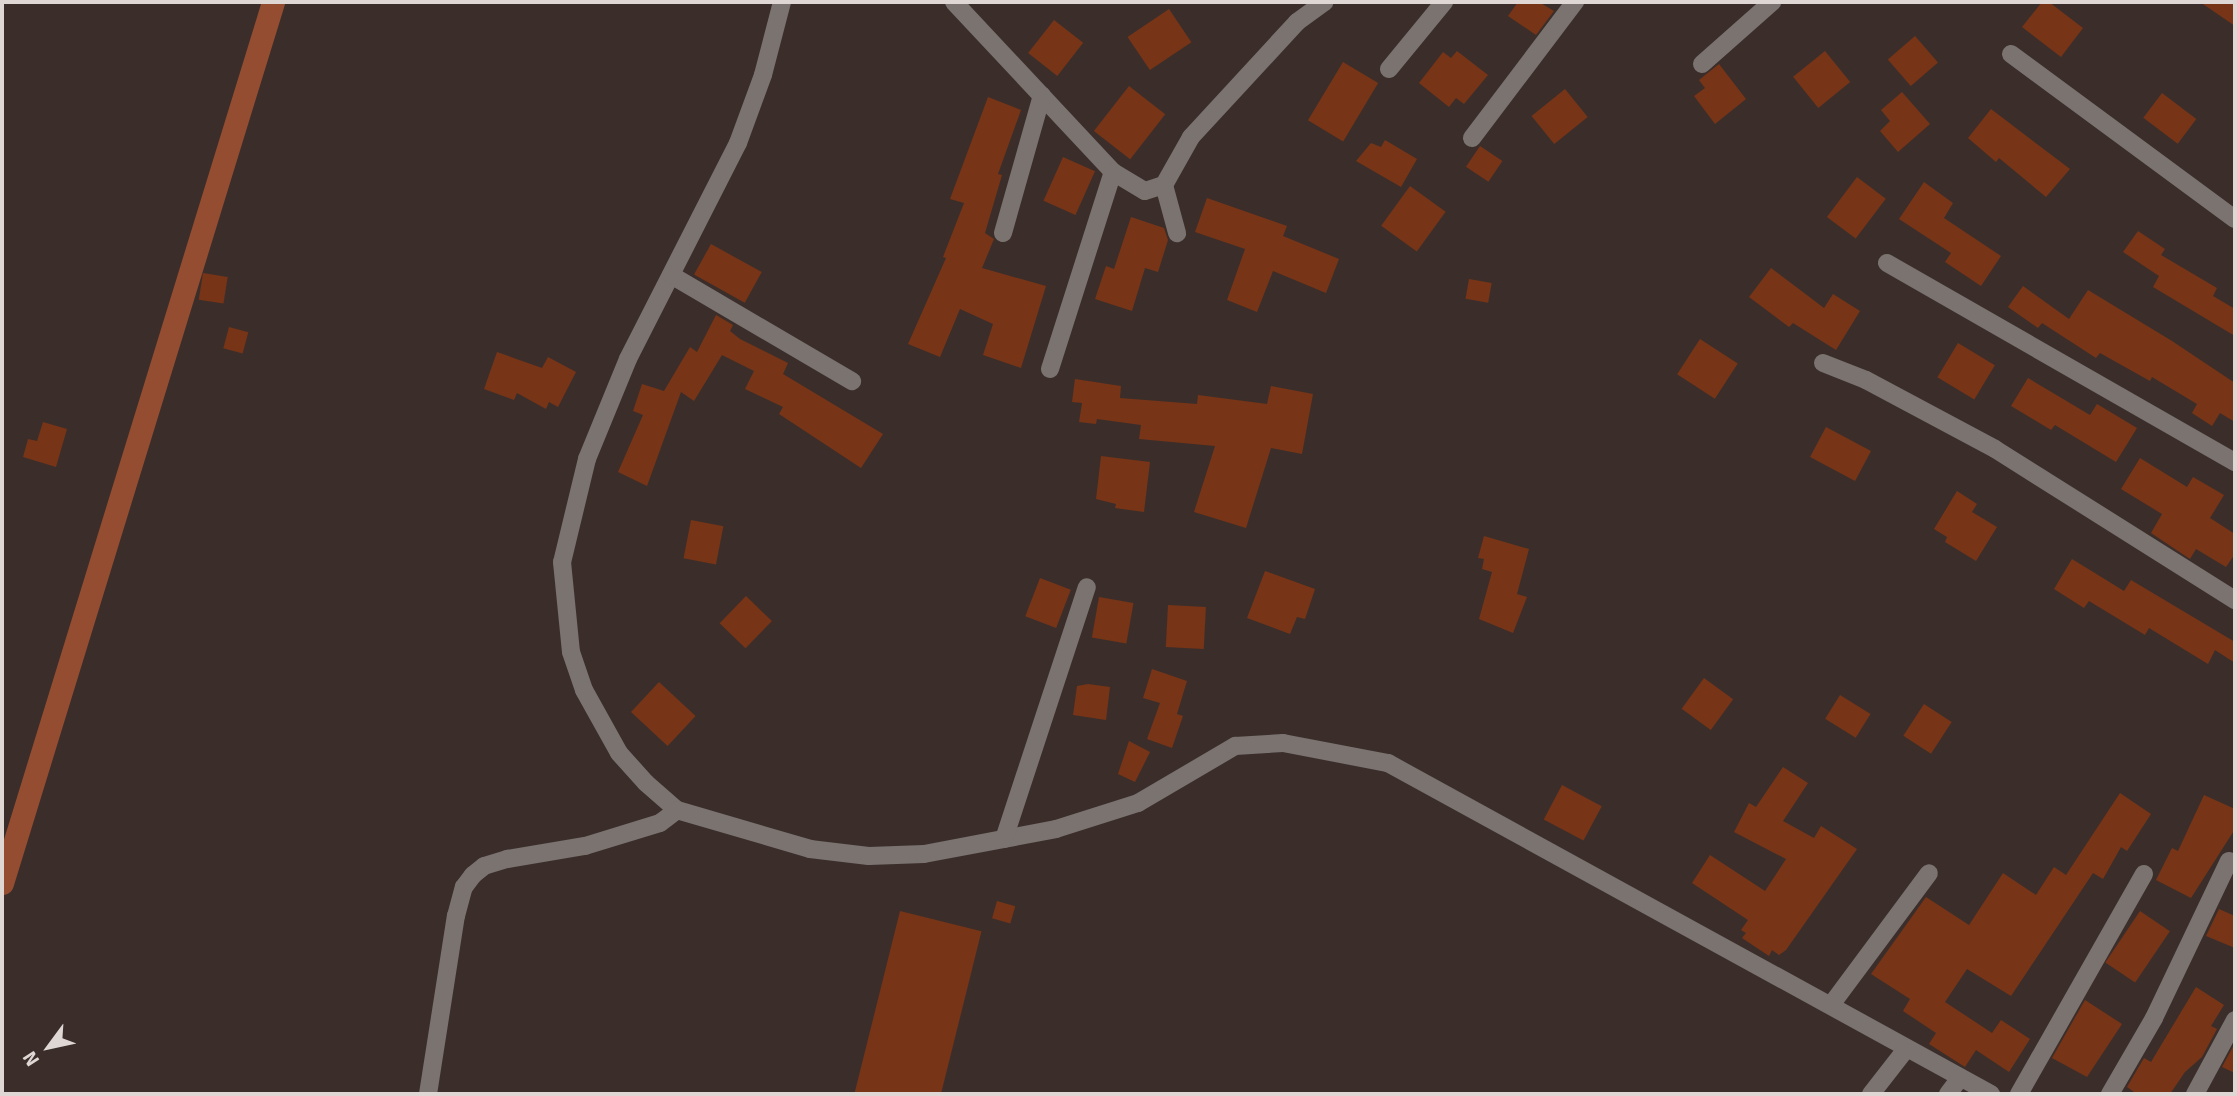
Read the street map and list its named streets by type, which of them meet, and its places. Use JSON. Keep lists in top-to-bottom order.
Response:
{
  "north": "bottom left"
}
